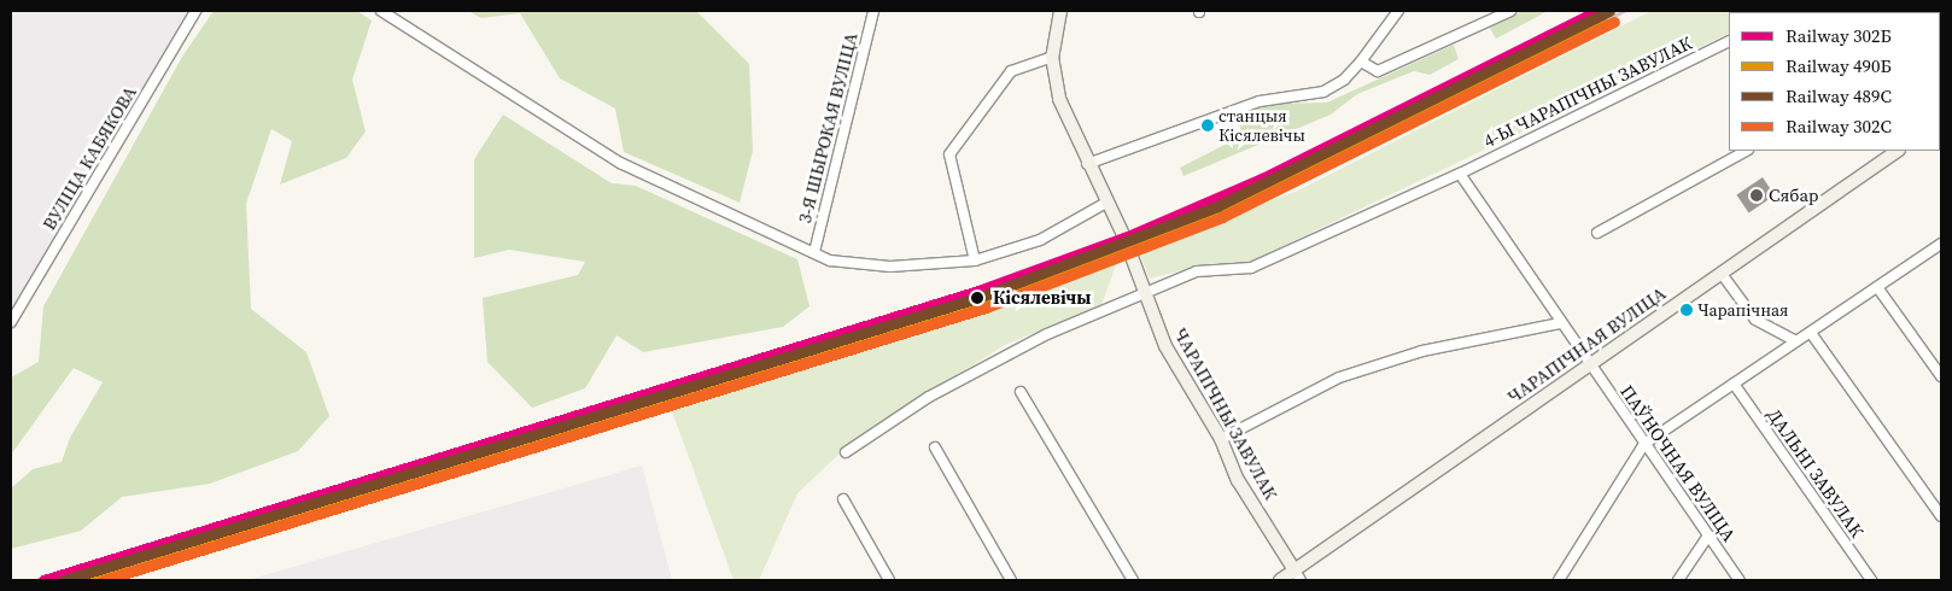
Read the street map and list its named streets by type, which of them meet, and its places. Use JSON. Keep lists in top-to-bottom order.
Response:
{
  "streets": {
    "street": [
      "4-Ы ЧАРАПІЧНЫ ЗАВУЛАК",
      "3-Я ШЫРОКАЯ ВУЛІЦА",
      "ВУЛІЦА КАБЯКОВА",
      "ЧАРАПІЧНАЯ ВУЛІЦА",
      "ЧАРАПІЧНЫ ЗАВУЛАК",
      "ПАЎНОЧНАЯ ВУЛІЦА",
      "ДАЛЬНІ ЗАВУЛАК"
    ]
  },
  "crossings": [
    ["4-Ы ЧАРАПІЧНЫ ЗАВУЛАК", "ЧАРАПІЧНЫ ЗАВУЛАК"],
    ["ЧАРАПІЧНАЯ ВУЛІЦА", "ЧАРАПІЧНЫ ЗАВУЛАК"],
    ["ЧАРАПІЧНАЯ ВУЛІЦА", "ПАЎНОЧНАЯ ВУЛІЦА"]
  ],
  "places": [
    "станцыя Кісялевічы",
    "Сябар",
    "Кісялевічы",
    "Чарапічная"
  ],
  "lines": [
    "rail line 302Б",
    "rail line 489С",
    "rail line 490Б",
    "rail line 302С"
  ],
  "legend": [
    "Railway 302Б",
    "Railway 490Б",
    "Railway 489С",
    "Railway 302С"
  ]
}
